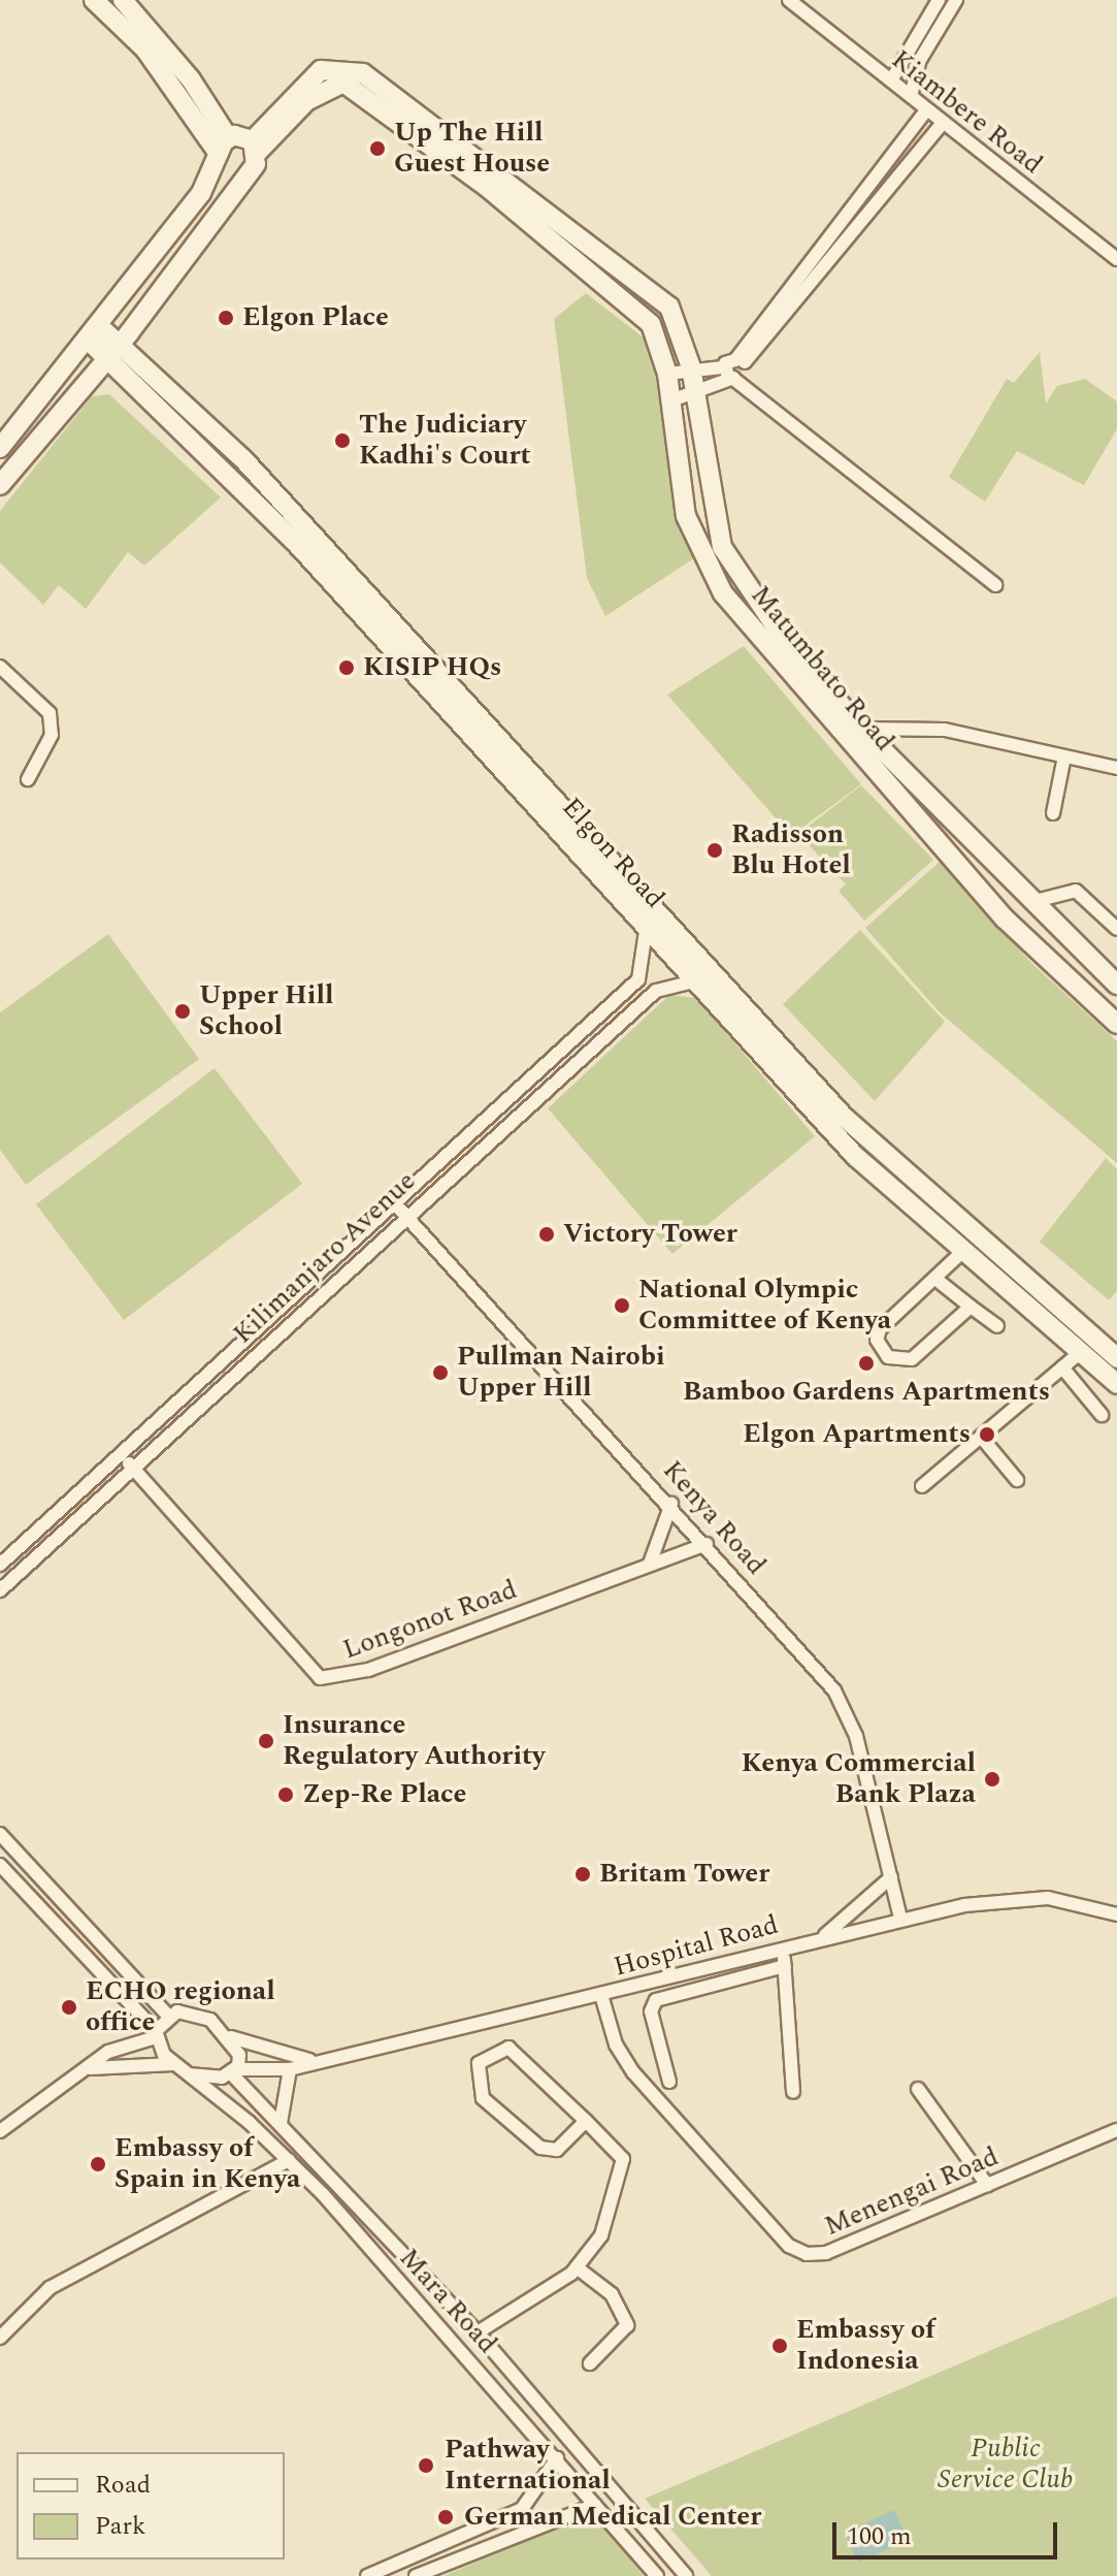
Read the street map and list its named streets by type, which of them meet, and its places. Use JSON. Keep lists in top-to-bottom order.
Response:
{
  "streets": {
    "street": [
      "Kiambere Road",
      "Matumbato Road",
      "Elgon Road",
      "Kilimanjaro Avenue",
      "Kenya Road",
      "Longonot Road",
      "Hospital Road",
      "Menengai Road",
      "Mara Road"
    ]
  },
  "crossings": [
    ["Elgon Road", "Kilimanjaro Avenue"],
    ["Kilimanjaro Avenue", "Kenya Road"],
    ["Kilimanjaro Avenue", "Longonot Road"],
    ["Kenya Road", "Longonot Road"],
    ["Kenya Road", "Hospital Road"],
    ["Hospital Road", "Menengai Road"]
  ],
  "parks": ["Public Service Club"],
  "places": [
    "Up The Hill Guest House",
    "Elgon Place",
    "The Judiciary Kadhi's Court",
    "KISIP HQs",
    "Radisson Blu Hotel",
    "Upper Hill School",
    "Victory Tower",
    "National Olympic Committee of Kenya",
    "Bamboo Gardens Apartments",
    "Pullman Nairobi Upper Hill",
    "Elgon Apartments",
    "Insurance Regulatory Authority",
    "Kenya Commercial Bank Plaza",
    "Zep-Re Place",
    "Britam Tower",
    "ECHO regional office",
    "Embassy of Spain in Kenya",
    "Embassy of Indonesia",
    "Pathway International",
    "German Medical Center"
  ],
  "legend": ["Road", "Park"],
  "scale_bar": "100 m"
}
